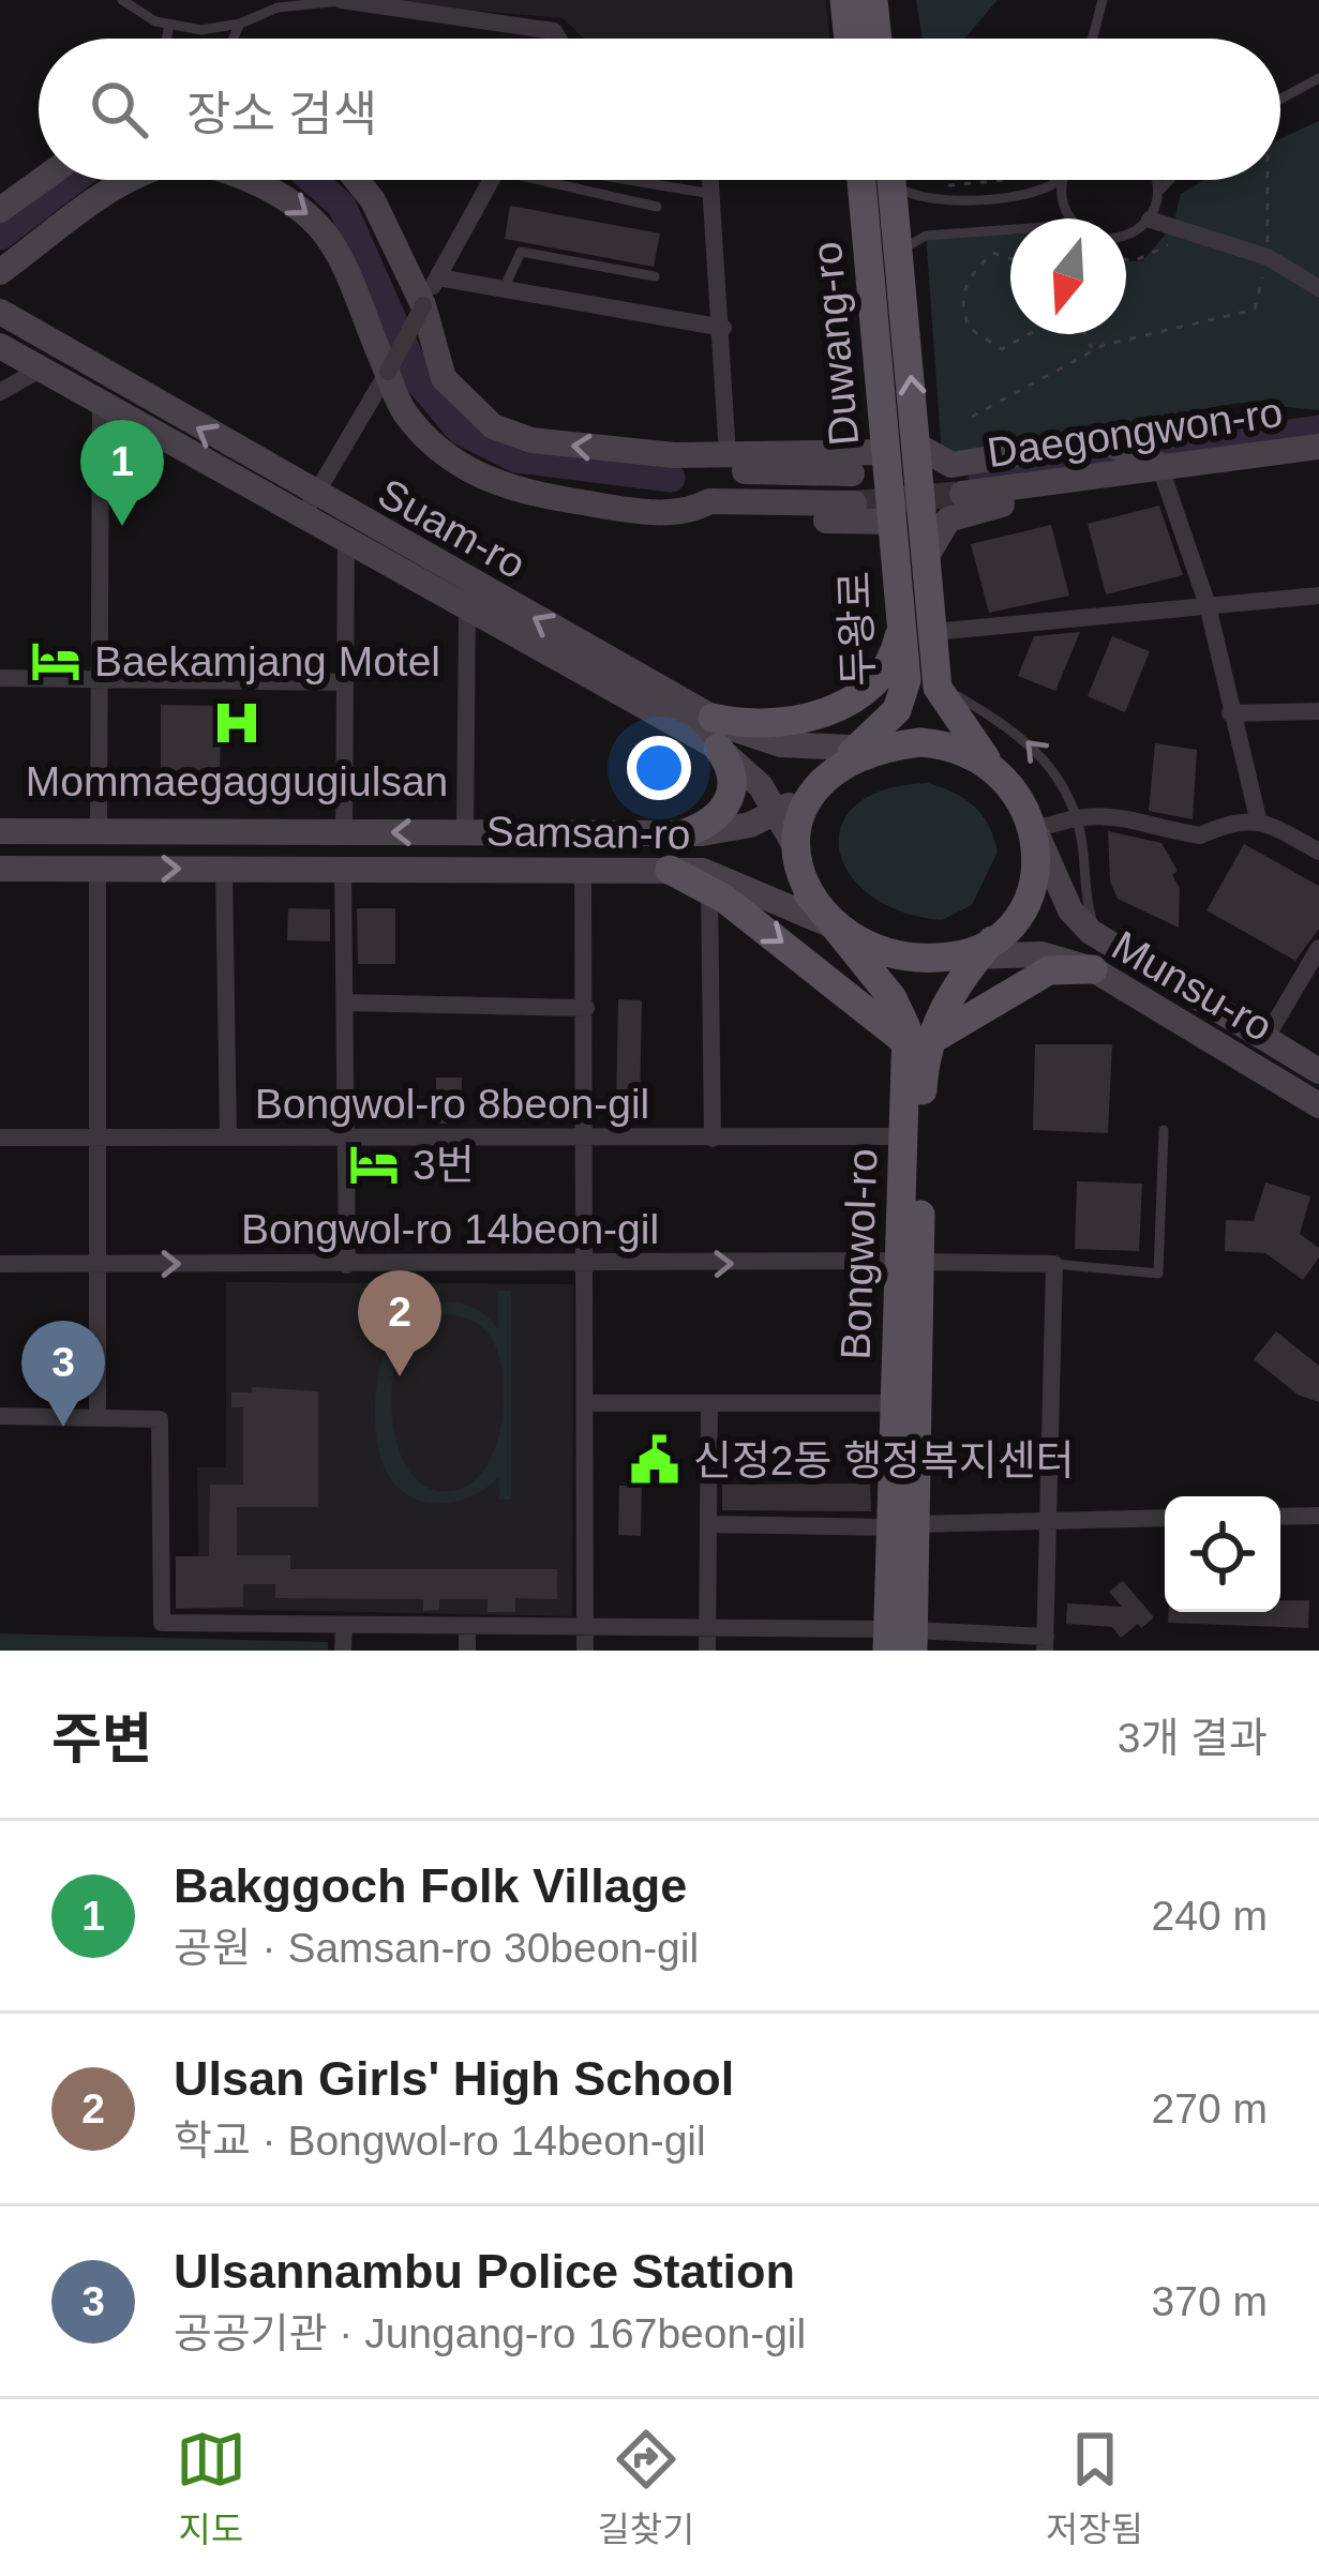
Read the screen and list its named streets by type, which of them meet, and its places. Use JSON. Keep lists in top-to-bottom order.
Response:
{
  "streets": {
    "main road": [
      "Duwang-ro",
      "Daegongwon-ro",
      "Suam-ro",
      "두왕로",
      "Samsan-ro",
      "Munsu-ro",
      "Bongwol-ro"
    ],
    "street": ["Bongwol-ro 8beon-gil", "Bongwol-ro 14beon-gil"]
  },
  "crossings": [
    ["Duwang-ro", "두왕로"],
    ["Suam-ro", "두왕로"],
    ["Suam-ro", "Samsan-ro"],
    ["Suam-ro", "Munsu-ro"],
    ["Suam-ro", "Bongwol-ro"],
    ["두왕로", "Samsan-ro"],
    ["두왕로", "Munsu-ro"],
    ["두왕로", "Bongwol-ro"],
    ["Samsan-ro", "Munsu-ro"],
    ["Samsan-ro", "Bongwol-ro"],
    ["Munsu-ro", "Bongwol-ro"],
    ["Bongwol-ro 8beon-gil", "Bongwol-ro"],
    ["Bongwol-ro 14beon-gil", "Bongwol-ro"]
  ],
  "places": {
    "hotel": ["Baekamjang Motel", "3번"],
    "hospital": ["Mommaegaggugiulsan"],
    "public building": ["신정2동 행정복지센터"]
  },
  "north": "bottom",
  "page": {
    "search": "장소 검색",
    "pins": ["1", "2", "3"],
    "heading": ["주변", "3개 결과"],
    "list": [
      {
        "mark": "1",
        "name": "Bakggoch Folk Village",
        "note": "공원 · Samsan-ro 30beon-gil",
        "value": "240 m"
      },
      {
        "mark": "2",
        "name": "Ulsan Girls' High School",
        "note": "학교 · Bongwol-ro 14beon-gil",
        "value": "270 m"
      },
      {
        "mark": "3",
        "name": "Ulsannambu Police Station",
        "note": "공공기관 · Jungang-ro 167beon-gil",
        "value": "370 m"
      }
    ],
    "nav": ["지도", "길찾기", "저장됨"]
  }
}
